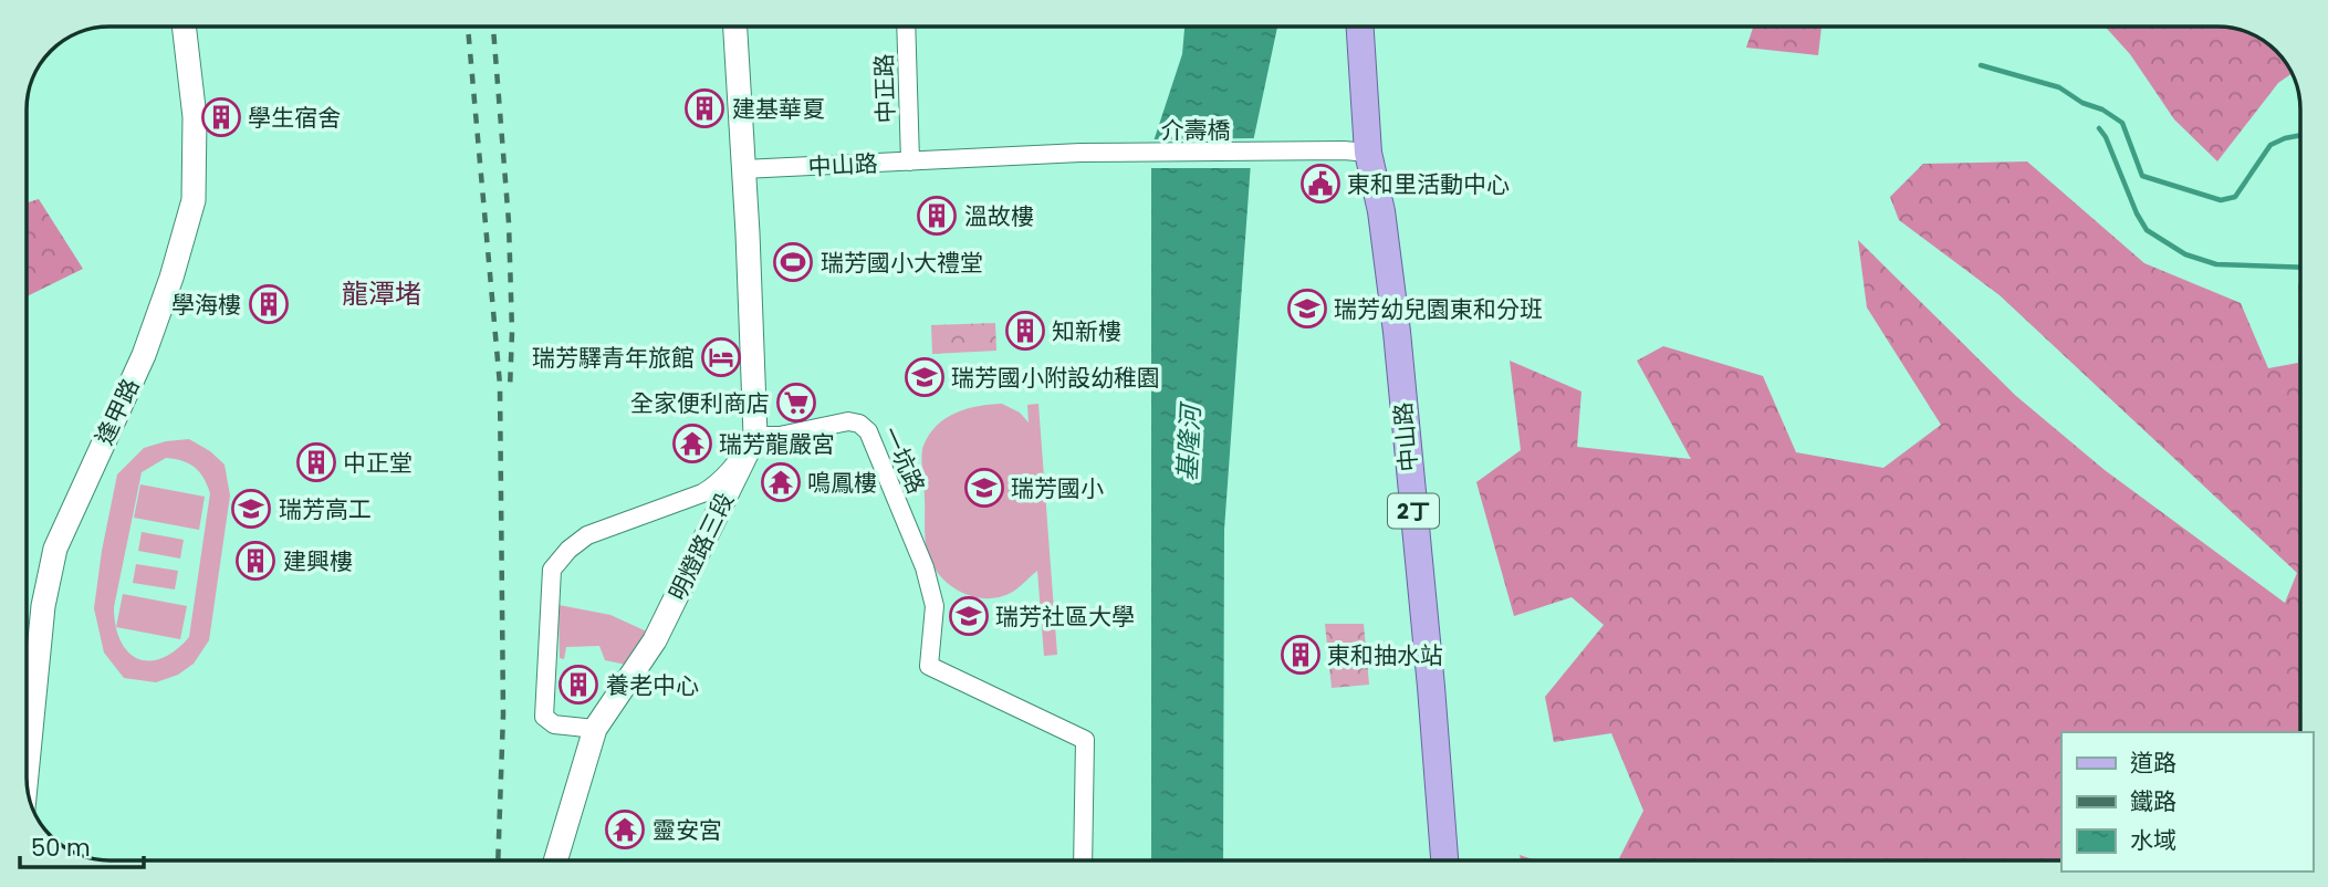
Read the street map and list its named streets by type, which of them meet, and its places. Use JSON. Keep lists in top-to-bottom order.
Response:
{
  "streets": {
    "main road": ["中山路", "2丁"],
    "street": [
      "中正路",
      "介壽橋",
      "逢甲路",
      "一坑路",
      "明燈路三段"
    ]
  },
  "crossings": [
    ["中正路", "中山路"],
    ["介壽橋", "中山路"],
    ["介壽橋", "2丁"],
    ["中山路", "2丁"],
    ["中山路", "明燈路三段"],
    ["一坑路", "明燈路三段"]
  ],
  "districts": ["龍潭堵"],
  "water": ["基隆河"],
  "places": {
    "building": [
      "建基華夏",
      "學生宿舍",
      "溫故樓",
      "學海樓",
      "知新樓",
      "中正堂",
      "建興樓",
      "東和抽水站",
      "養老中心"
    ],
    "public building": ["東和里活動中心"],
    "sports": ["瑞芳國小大禮堂"],
    "school or university": [
      "瑞芳幼兒園東和分班",
      "瑞芳國小附設幼稚園",
      "瑞芳國小",
      "瑞芳高工",
      "瑞芳社區大學"
    ],
    "hotel": ["瑞芳驛青年旅館"],
    "supermarket": ["全家便利商店"],
    "temple": ["瑞芳龍嚴宮", "鳴鳳樓", "靈安宮"]
  },
  "legend": ["道路", "鐵路", "水域"],
  "scale_bar": "50 m"
}
